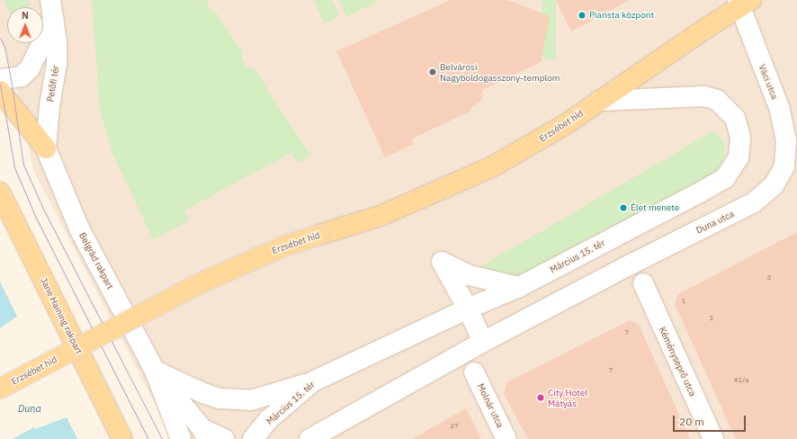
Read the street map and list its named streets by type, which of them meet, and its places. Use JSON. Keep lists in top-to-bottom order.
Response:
{
  "streets": {
    "main road": ["Erzsébet híd", "Jane Haining rakpart"],
    "street": [
      "Váci utca",
      "Petőfi tér",
      "Duna utca",
      "Március 15. tér",
      "Belgrád rakpart",
      "Kéményseprő utca",
      "Molnár utca"
    ]
  },
  "crossings": [
    ["Váci utca", "Duna utca"],
    ["Petőfi tér", "Belgrád rakpart"],
    ["Erzsébet híd", "Március 15. tér"]
  ],
  "water": ["Duna"],
  "places": [
    "Piarista központ",
    "Belvárosi Nagyboldogasszony-templom",
    "Élet menete",
    "City Hotel Mátyás"
  ],
  "house_numbers": [
    "3",
    "1",
    "1",
    "7",
    "7",
    "41/a",
    "27"
  ],
  "scale_bar": "20 m",
  "north": "top"
}
